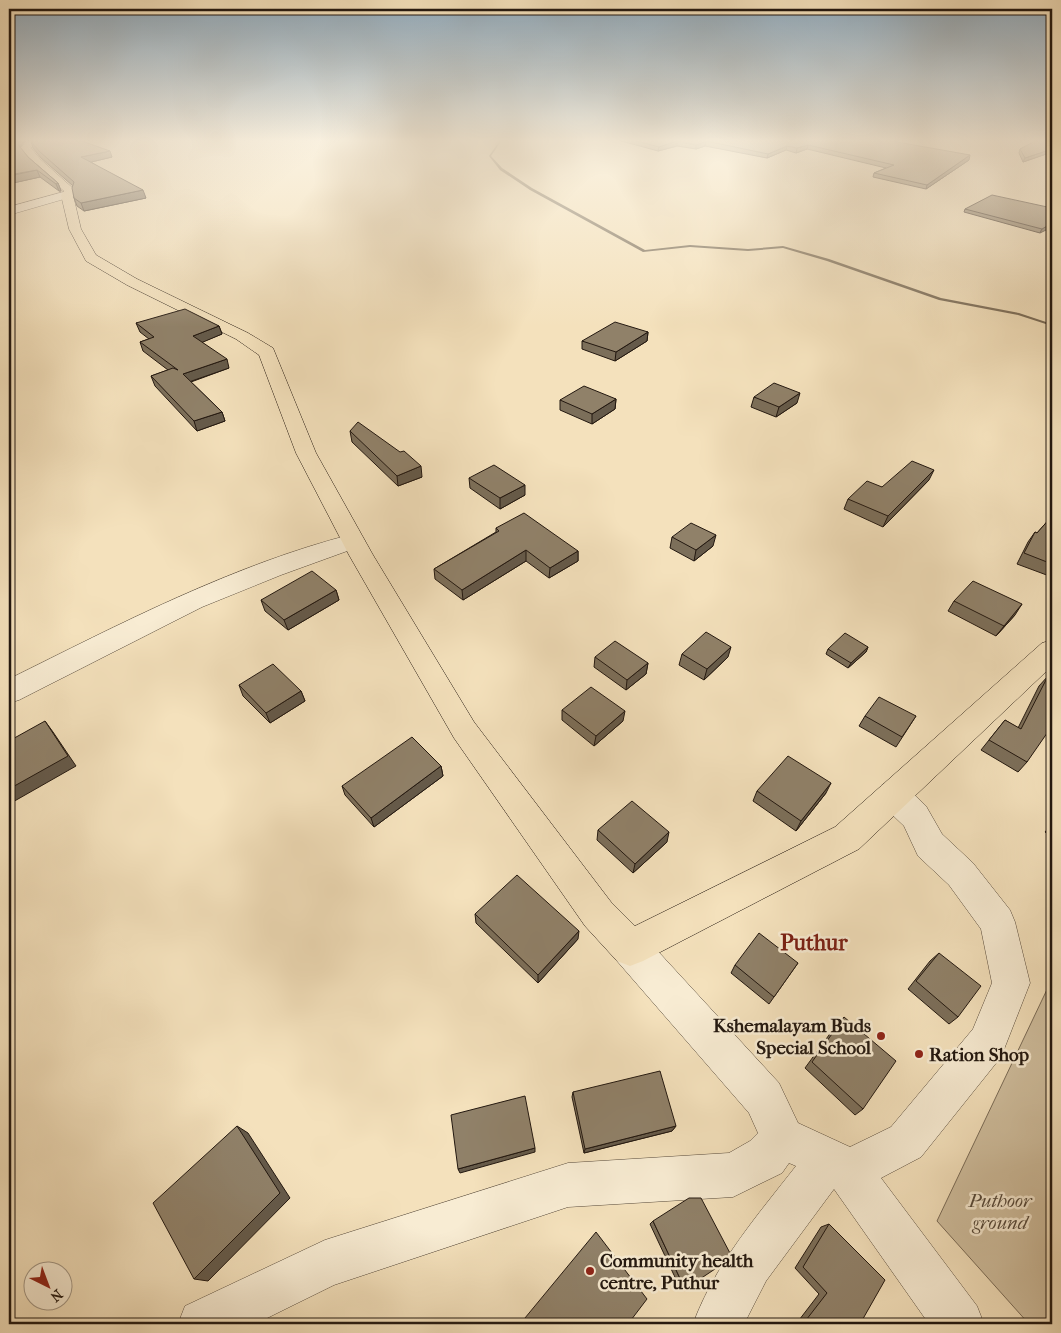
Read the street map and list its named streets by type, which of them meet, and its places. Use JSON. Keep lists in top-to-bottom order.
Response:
{
  "districts": ["Puthur"],
  "parks": ["Puthoor ground"],
  "places": ["Kshemalayam Buds Special School", "Ration Shop", "Community health centre, Puthur"],
  "north": "bottom right"
}
